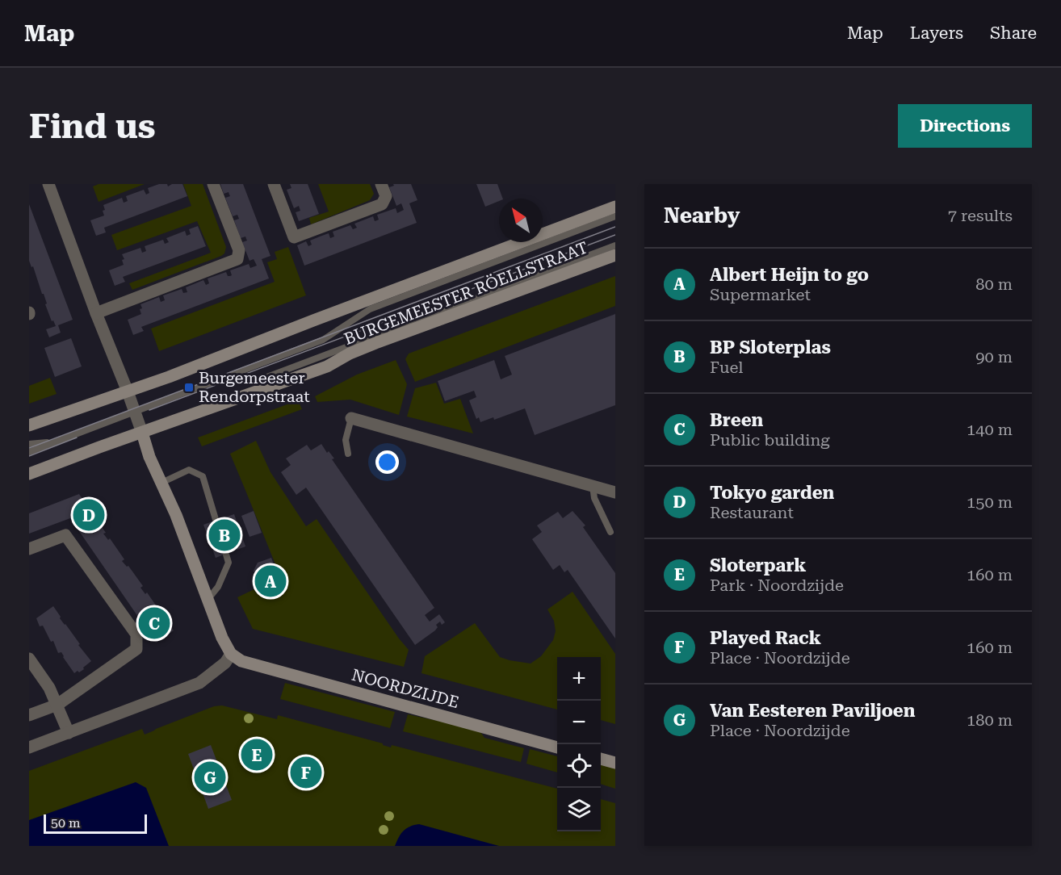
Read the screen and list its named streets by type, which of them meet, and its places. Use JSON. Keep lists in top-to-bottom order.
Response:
{
  "streets": {
    "main road": ["BURGEMEESTER RÖELLSTRAAT", "NOORDZIJDE"]
  },
  "places": {
    "transit": ["Burgemeester Rendorpstraat"]
  },
  "scale_bar": "50 m",
  "north": "top left",
  "page": {
    "header": "Map",
    "nav": ["Map", "Layers", "Share"],
    "buttons": "Directions",
    "title": "Find us",
    "heading": ["Nearby", "7 results"],
    "list": [
      {
        "mark": "A",
        "name": "Albert Heijn to go",
        "note": "Supermarket",
        "value": "80 m"
      },
      {
        "mark": "B",
        "name": "BP Sloterplas",
        "note": "Fuel",
        "value": "90 m"
      },
      {
        "mark": "C",
        "name": "Breen",
        "note": "Public building",
        "value": "140 m"
      },
      {
        "mark": "D",
        "name": "Tokyo garden",
        "note": "Restaurant",
        "value": "150 m"
      },
      {
        "mark": "E",
        "name": "Sloterpark",
        "note": "Park · Noordzijde",
        "value": "160 m"
      },
      {
        "mark": "F",
        "name": "Played Rack",
        "note": "Place · Noordzijde",
        "value": "160 m"
      },
      {
        "mark": "G",
        "name": "Van Eesteren Paviljoen",
        "note": "Place · Noordzijde",
        "value": "180 m"
      }
    ],
    "pins": [
      "D",
      "B",
      "A",
      "C",
      "E",
      "F",
      "G"
    ],
    "map_buttons": ["+", "−"],
    "scale": "50 m"
  }
}
